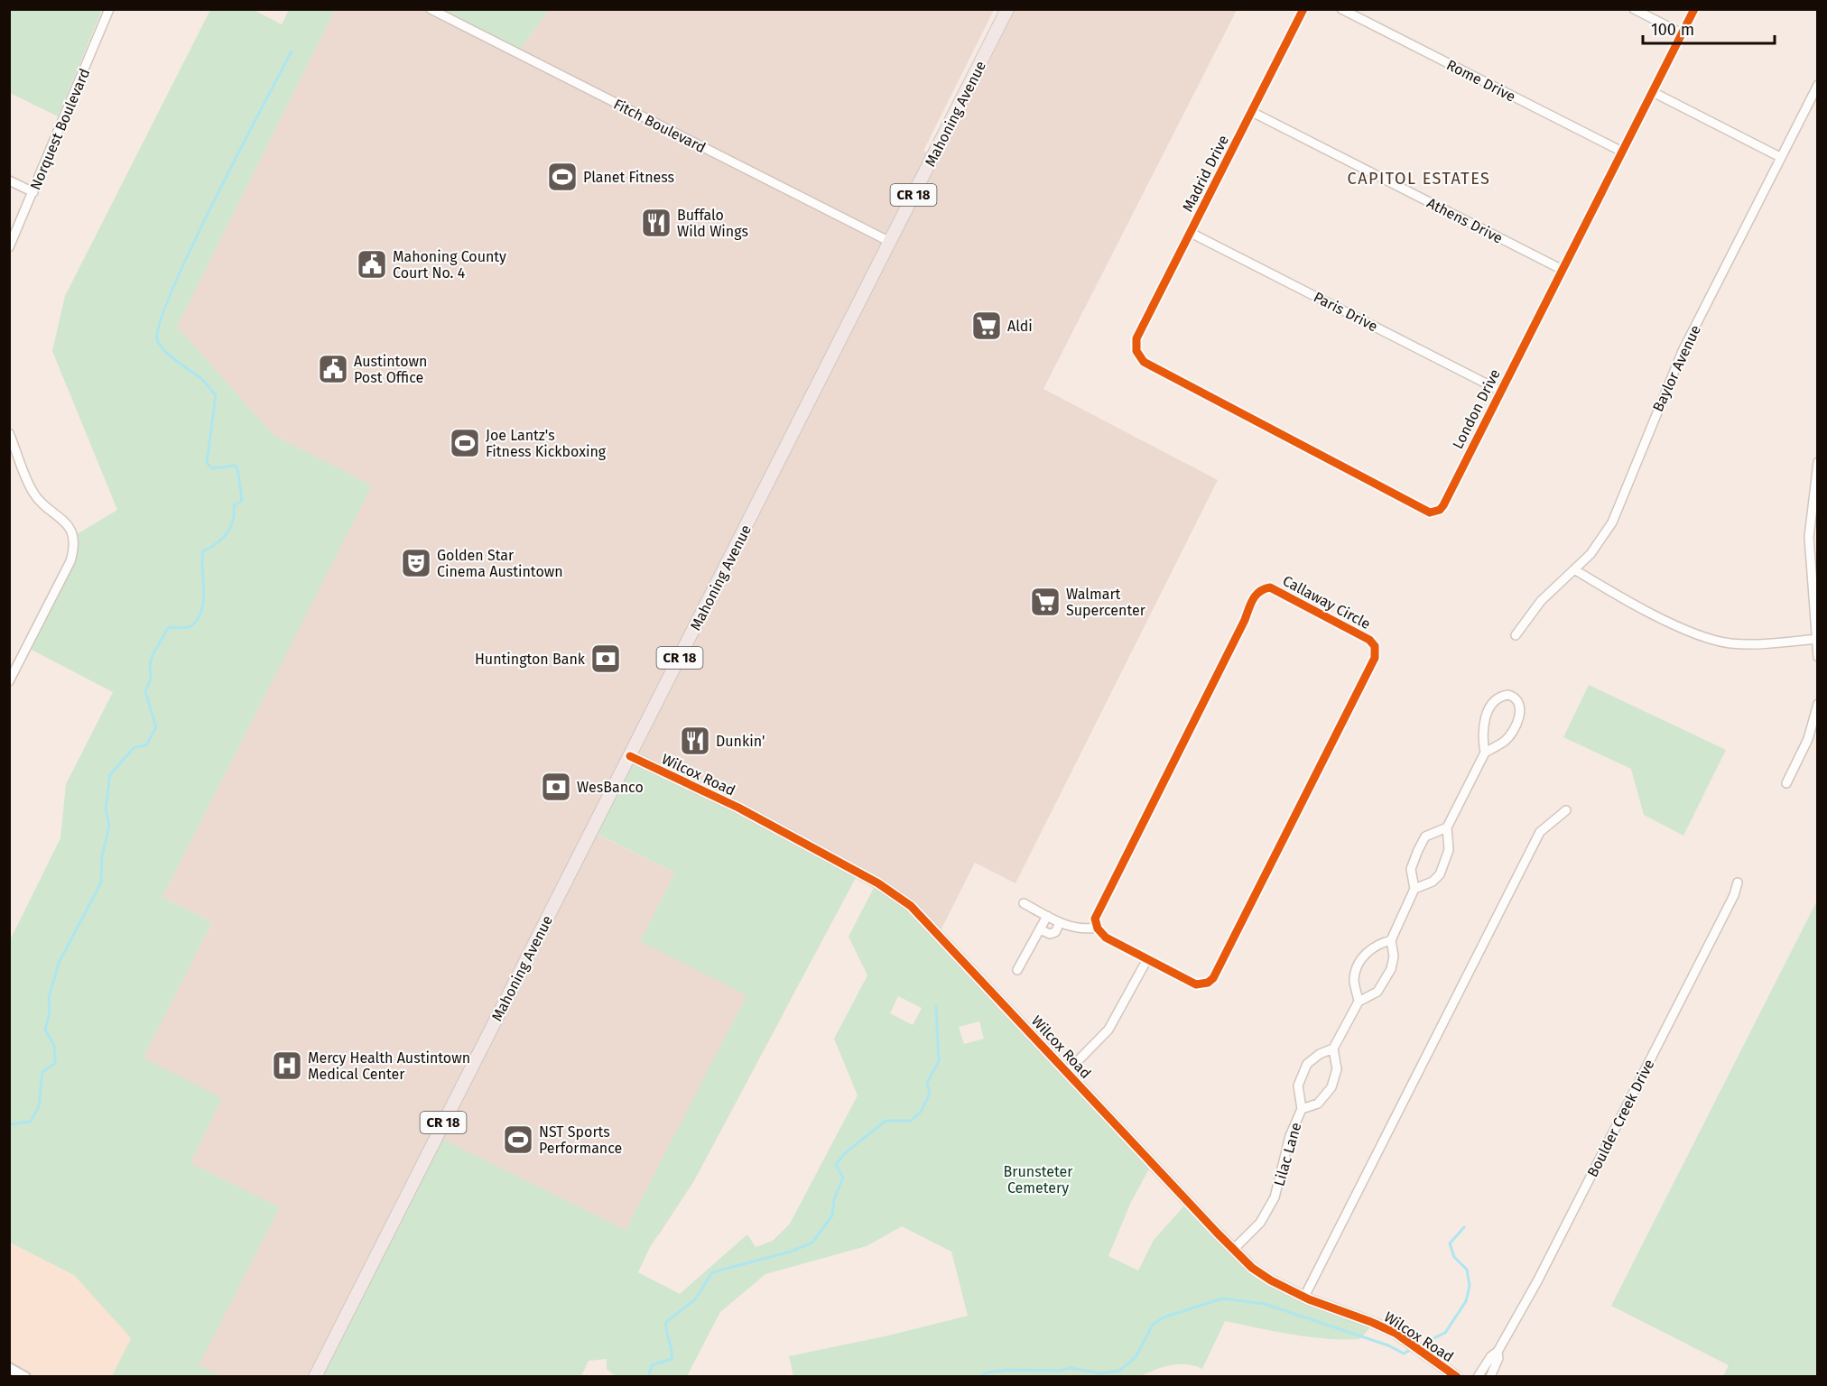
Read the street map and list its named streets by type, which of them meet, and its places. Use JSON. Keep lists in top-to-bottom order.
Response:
{
  "streets": {
    "main road": ["Mahoning Avenue", "CR 18"],
    "street": [
      "Rome Drive",
      "Fitch Boulevard",
      "Norquest Boulevard",
      "Madrid Drive",
      "Athens Drive",
      "Paris Drive",
      "Baylor Avenue",
      "London Drive",
      "Callaway Circle",
      "Wilcox Road",
      "Boulder Creek Drive",
      "Lilac Lane"
    ]
  },
  "crossings": [
    ["Rome Drive", "London Drive"],
    ["Mahoning Avenue", "Fitch Boulevard"],
    ["Mahoning Avenue", "Wilcox Road"],
    ["Madrid Drive", "Athens Drive"],
    ["Madrid Drive", "Paris Drive"],
    ["Madrid Drive", "London Drive"],
    ["Athens Drive", "London Drive"],
    ["Paris Drive", "London Drive"],
    ["Wilcox Road", "Lilac Lane"]
  ],
  "districts": ["CAPITOL ESTATES"],
  "parks": ["Brunsteter Cemetery"],
  "places": {
    "sports": ["Planet Fitness", "Joe Lantz's Fitness Kickboxing", "NST Sports Performance"],
    "restaurant": ["Buffalo Wild Wings", "Dunkin'"],
    "public building": ["Mahoning County Court No. 4", "Austintown Post Office"],
    "supermarket": ["Aldi", "Walmart Supercenter"],
    "theatre": ["Golden Star Cinema Austintown"],
    "bank": ["Huntington Bank", "WesBanco"],
    "hospital": ["Mercy Health Austintown Medical Center"]
  },
  "scale_bar": "100 m"
}
